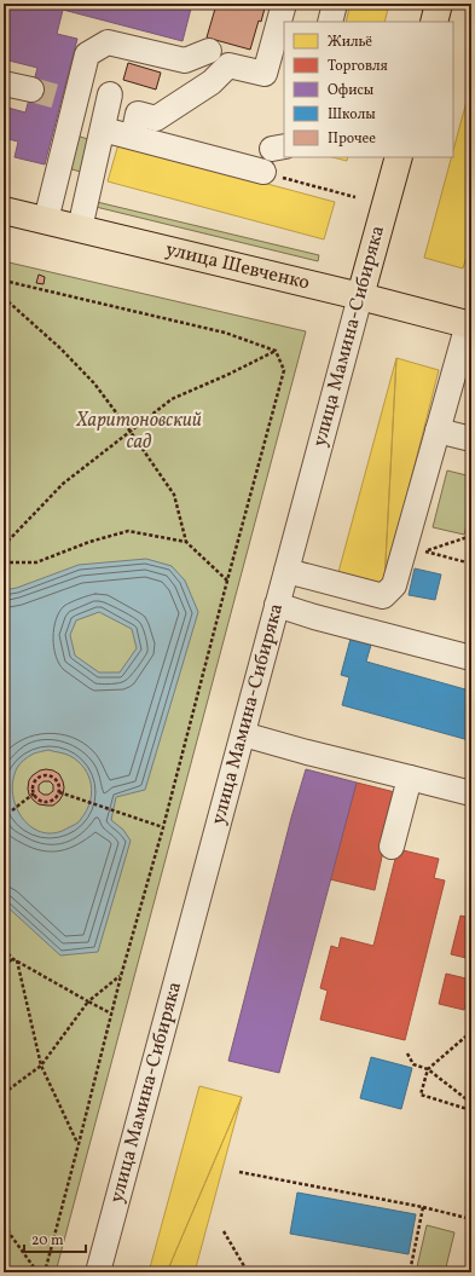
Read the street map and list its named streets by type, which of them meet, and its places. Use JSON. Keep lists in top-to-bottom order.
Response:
{
  "streets": {
    "main road": ["улица Шевченко", "улица Мамина-Сибиряка"]
  },
  "crossings": [
    ["улица Шевченко", "улица Мамина-Сибиряка"]
  ],
  "parks": ["Харитоновский сад"],
  "legend": [
    "Жильё",
    "Торговля",
    "Офисы",
    "Школы",
    "Прочее"
  ],
  "scale_bar": "20 m"
}
